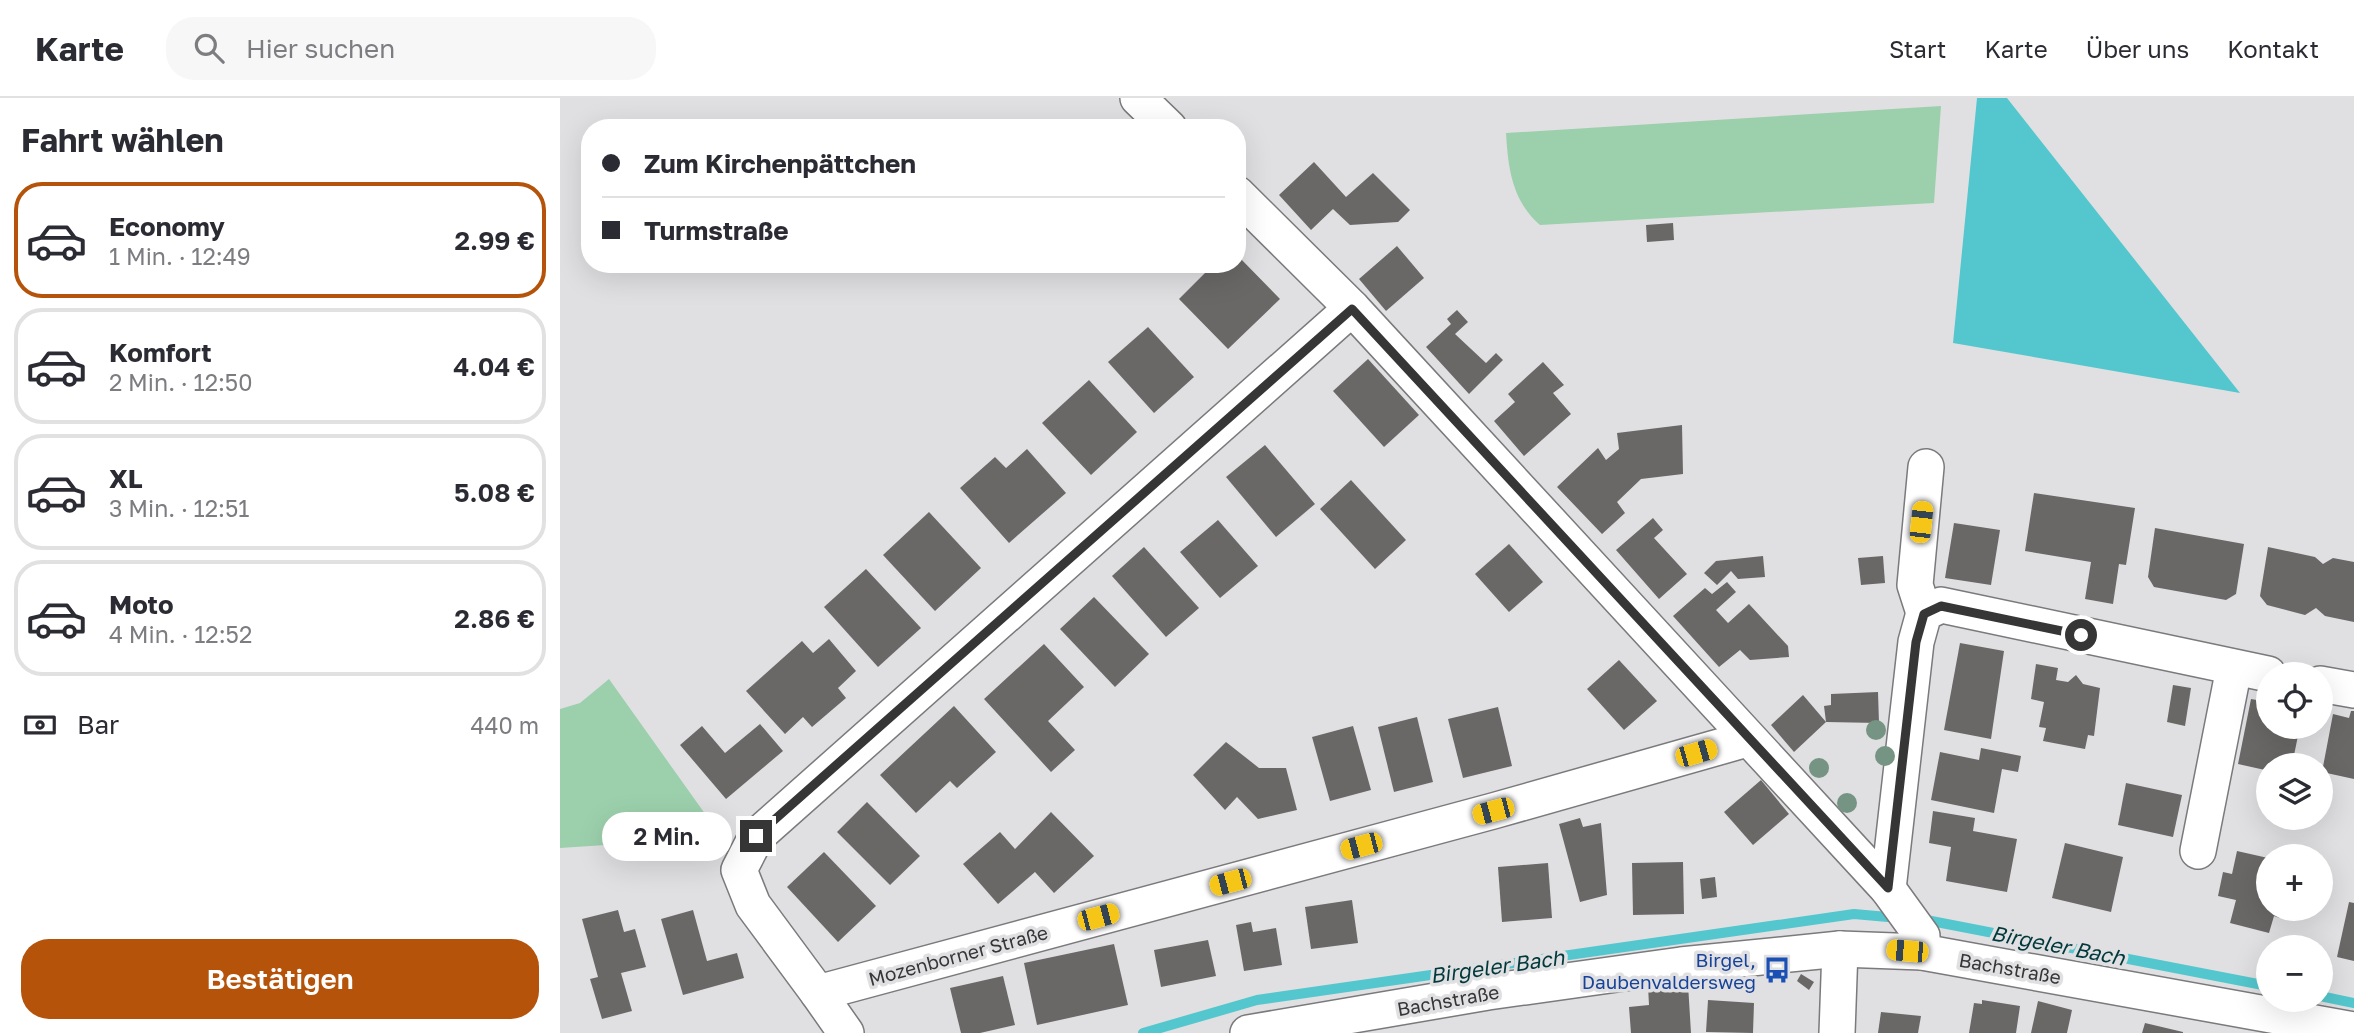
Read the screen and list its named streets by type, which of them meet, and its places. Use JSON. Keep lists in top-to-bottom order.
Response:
{
  "streets": {
    "street": ["Mozenborner Straße", "Bachstraße"]
  },
  "water": ["Birgeler Bach"],
  "places": {
    "bus stop": ["Birgel, Daubenvaldersweg"]
  },
  "page": {
    "header": "Karte",
    "search": "Hier suchen",
    "nav": [
      "Start",
      "Karte",
      "Über uns",
      "Kontakt"
    ],
    "heading": "Fahrt wählen",
    "banner": ["Zum Kirchenpättchen", "Turmstraße"],
    "list": [
      {
        "name": "Economy",
        "note": "1 Min. · 12:49",
        "value": "2.99 €"
      },
      {
        "name": "Komfort",
        "note": "2 Min. · 12:50",
        "value": "4.04 €"
      },
      {
        "name": "XL",
        "note": "3 Min. · 12:51",
        "value": "5.08 €"
      },
      {
        "name": "Moto",
        "note": "4 Min. · 12:52",
        "value": "2.86 €"
      }
    ],
    "map_buttons": ["+", "−"],
    "pay": ["Bar", "440 m"],
    "bubble": "2 Min.",
    "buttons": "Bestätigen"
  }
}
